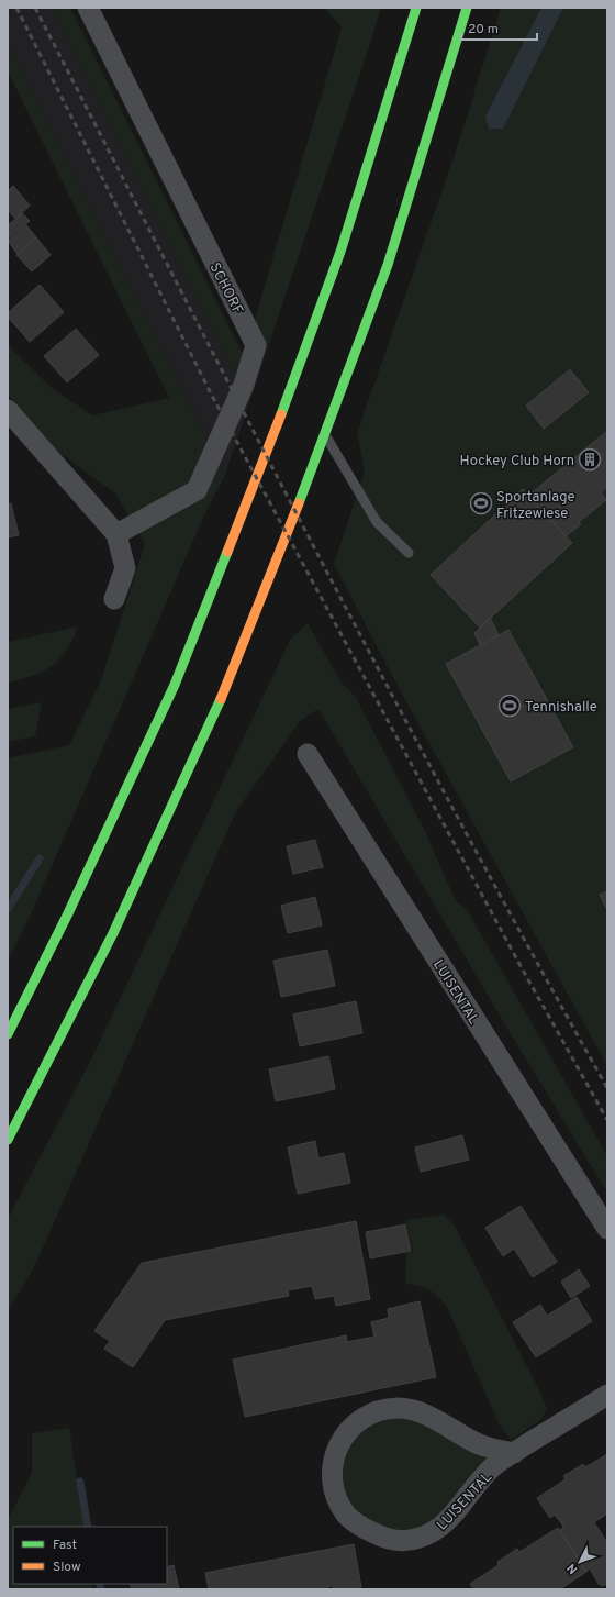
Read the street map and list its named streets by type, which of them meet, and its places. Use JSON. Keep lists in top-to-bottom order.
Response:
{
  "streets": {
    "street": ["SCHORF", "LUISENTAL"]
  },
  "places": {
    "building": ["Hockey Club Horn"],
    "sports": ["Sportanlage Fritzewiese", "Tennishalle"]
  },
  "legend": ["Fast", "Slow"],
  "scale_bar": "20 m",
  "north": "bottom left"
}
